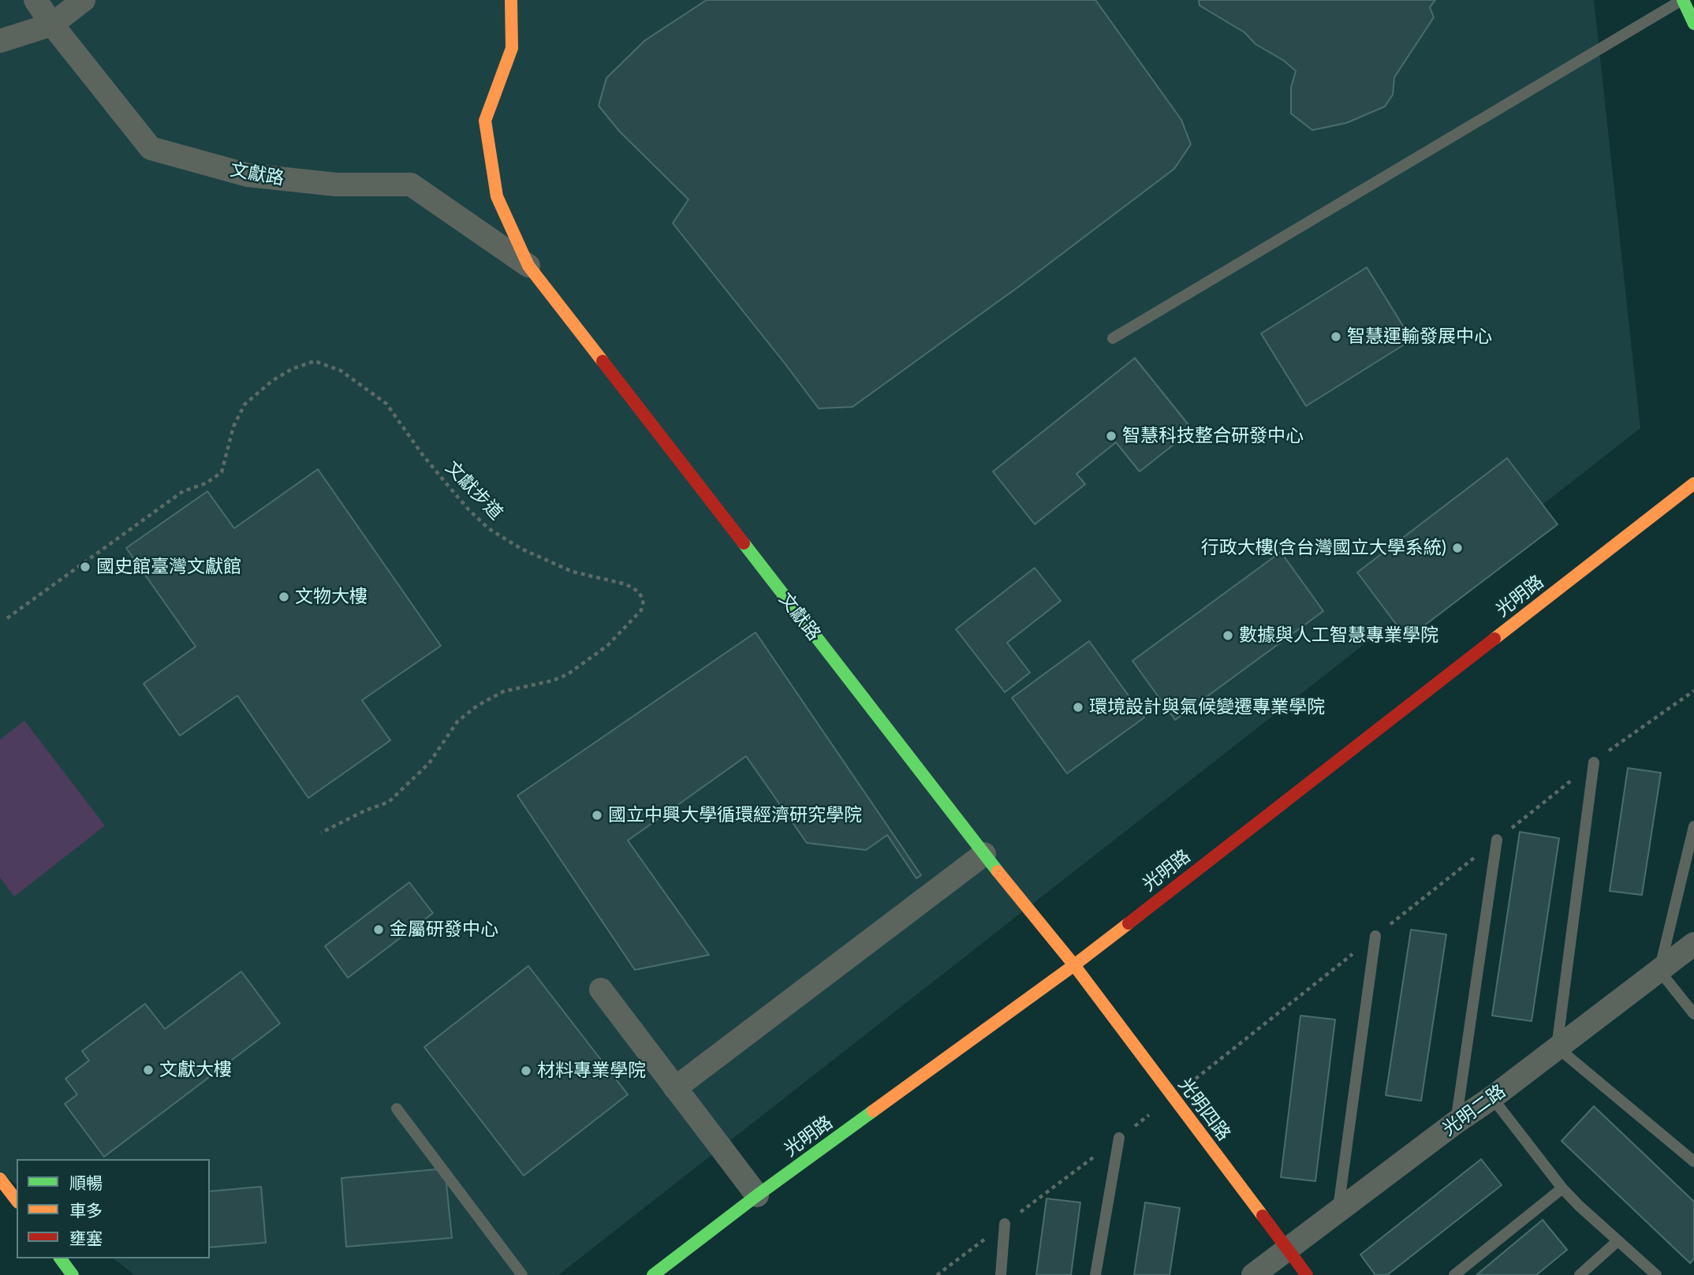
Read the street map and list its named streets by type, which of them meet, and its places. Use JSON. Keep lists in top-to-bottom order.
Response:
{
  "streets": {
    "street": [
      "文獻路",
      "光明路",
      "光明四路",
      "光明二路"
    ],
    "path": ["文獻步道"]
  },
  "crossings": [
    ["文獻路", "光明路"],
    ["文獻路", "光明四路"],
    ["光明路", "光明四路"],
    ["光明四路", "光明二路"]
  ],
  "places": [
    "智慧運輸發展中心",
    "智慧科技整合研發中心",
    "行政大樓(含台灣國立大學系統)",
    "國史館臺灣文獻館",
    "文物大樓",
    "數據與人工智慧專業學院",
    "環境設計與氣候變遷專業學院",
    "國立中興大學循環經濟研究學院",
    "金屬研發中心",
    "文獻大樓",
    "材料專業學院"
  ],
  "legend": ["順暢", "車多", "壅塞"]
}
